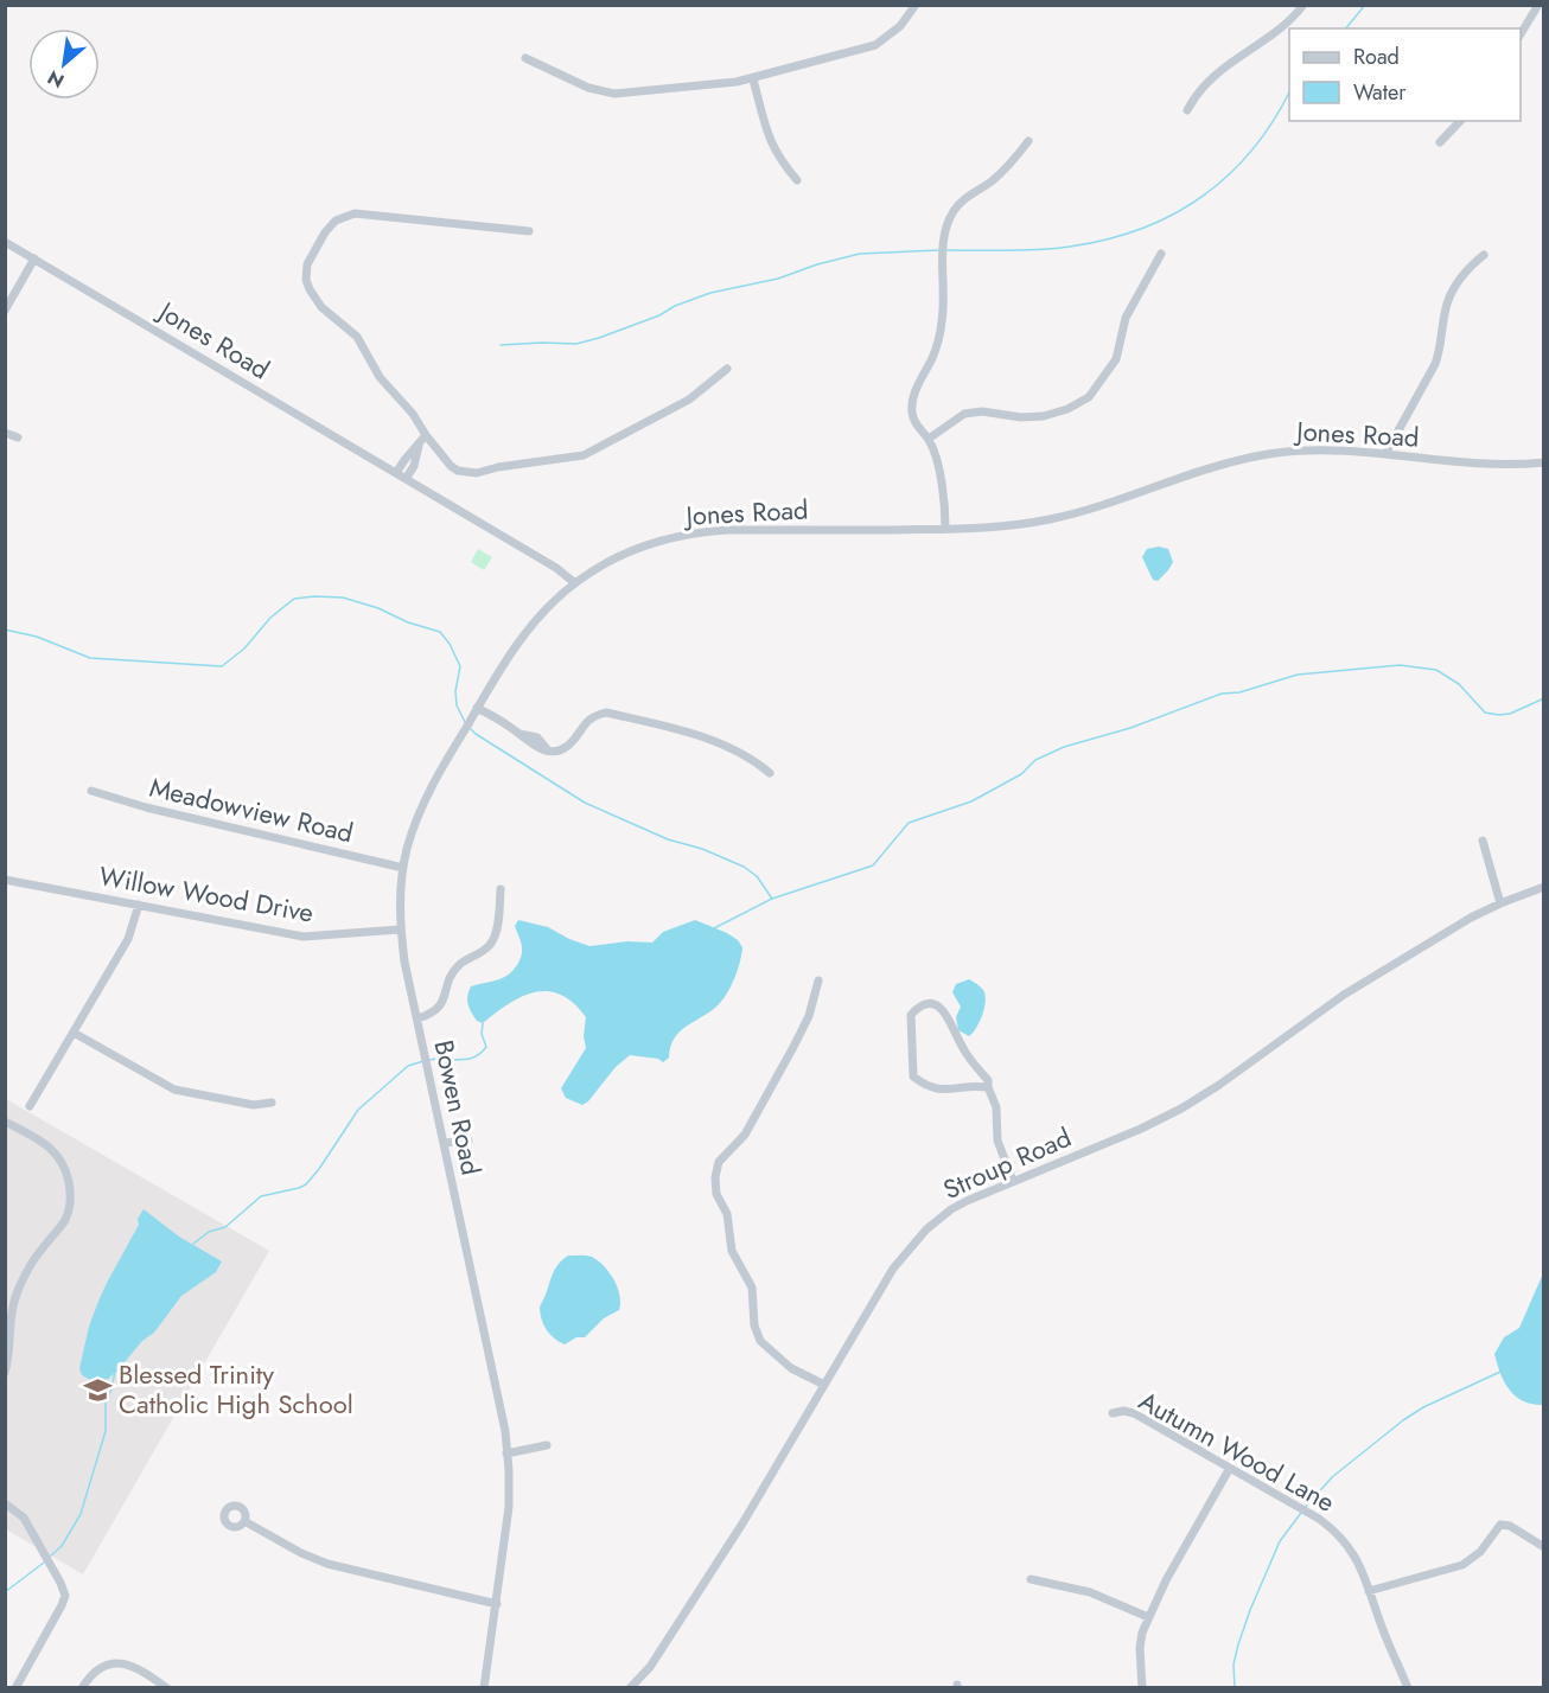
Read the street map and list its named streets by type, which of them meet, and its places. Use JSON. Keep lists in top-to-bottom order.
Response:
{
  "streets": {
    "street": [
      "Jones Road",
      "Meadowview Road",
      "Willow Wood Drive",
      "Bowen Road",
      "Stroup Road",
      "Autumn Wood Lane"
    ]
  },
  "crossings": [
    ["Jones Road", "Bowen Road"],
    ["Meadowview Road", "Bowen Road"],
    ["Willow Wood Drive", "Bowen Road"]
  ],
  "places": {
    "school or university": ["Blessed Trinity Catholic High School"]
  },
  "legend": ["Road", "Water"],
  "north": "bottom left"
}
